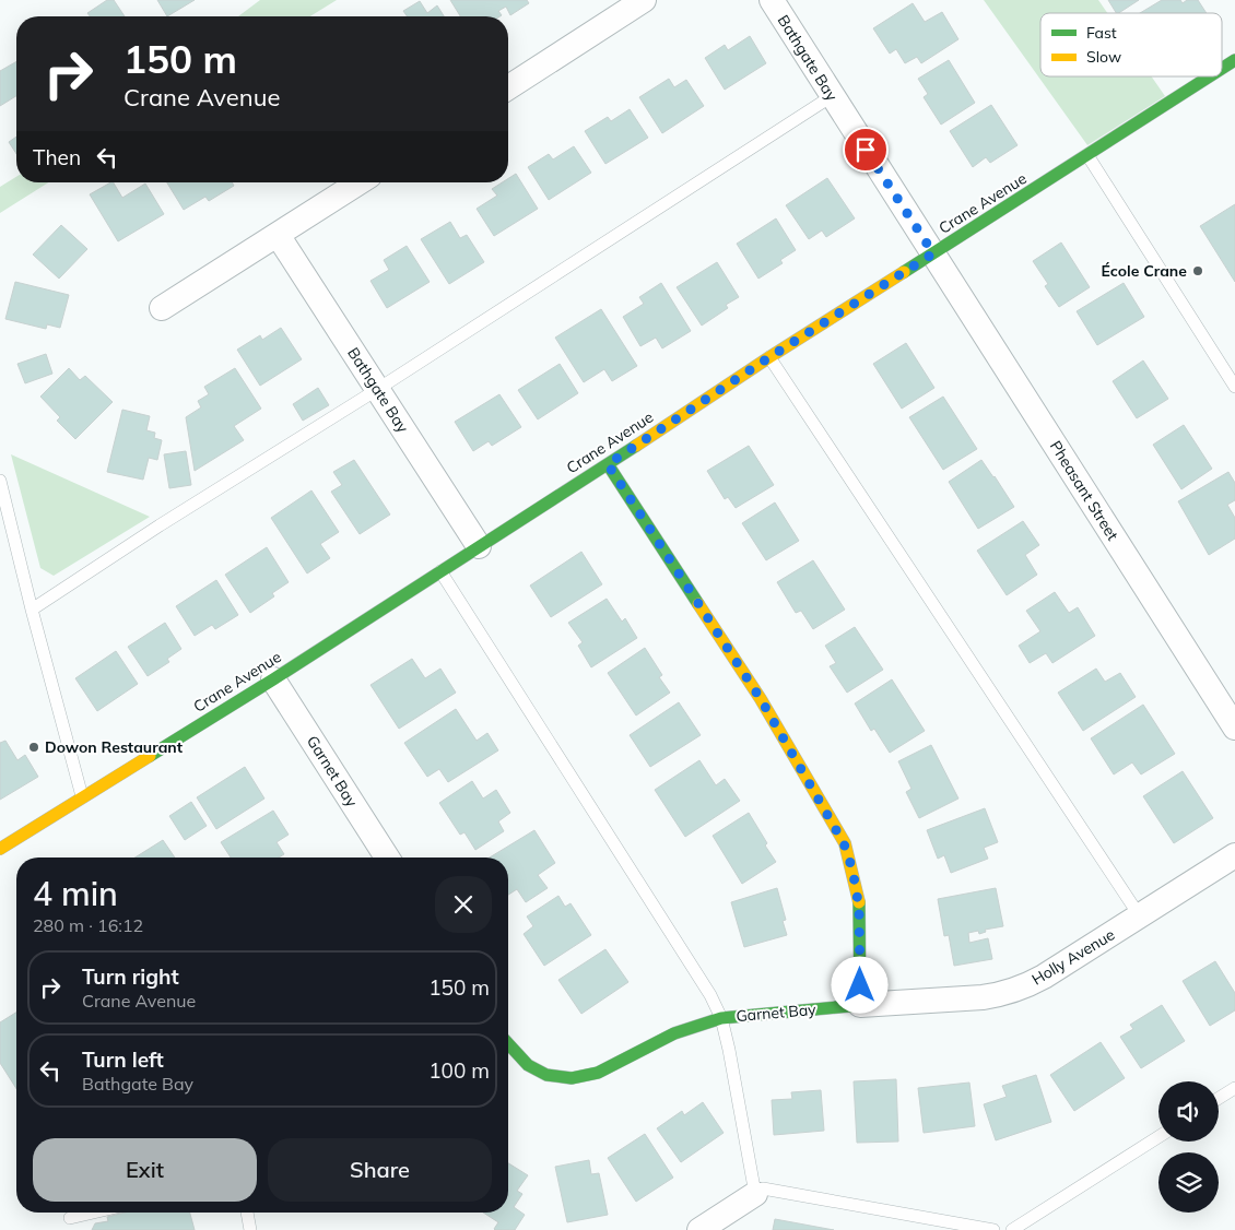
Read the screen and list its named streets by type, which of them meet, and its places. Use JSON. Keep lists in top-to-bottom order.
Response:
{
  "streets": {
    "street": [
      "Bathgate Bay",
      "Crane Avenue",
      "Pheasant Street",
      "Garnet Bay",
      "Holly Avenue"
    ]
  },
  "crossings": [
    ["Bathgate Bay", "Crane Avenue"],
    ["Bathgate Bay", "Pheasant Street"],
    ["Crane Avenue", "Pheasant Street"],
    ["Crane Avenue", "Garnet Bay"],
    ["Garnet Bay", "Holly Avenue"]
  ],
  "places": ["École Crane", "Dowon Restaurant"],
  "legend": ["Fast", "Slow"],
  "page": {
    "turn": ["150 m", "Crane Avenue"],
    "then": "Then",
    "heading": ["4 min", "280 m · 16:12"],
    "list": [
      {
        "name": "Turn right",
        "note": "Crane Avenue",
        "value": "150 m"
      },
      {
        "name": "Turn left",
        "note": "Bathgate Bay",
        "value": "100 m"
      }
    ],
    "buttons": ["Exit", "Share"]
  }
}
